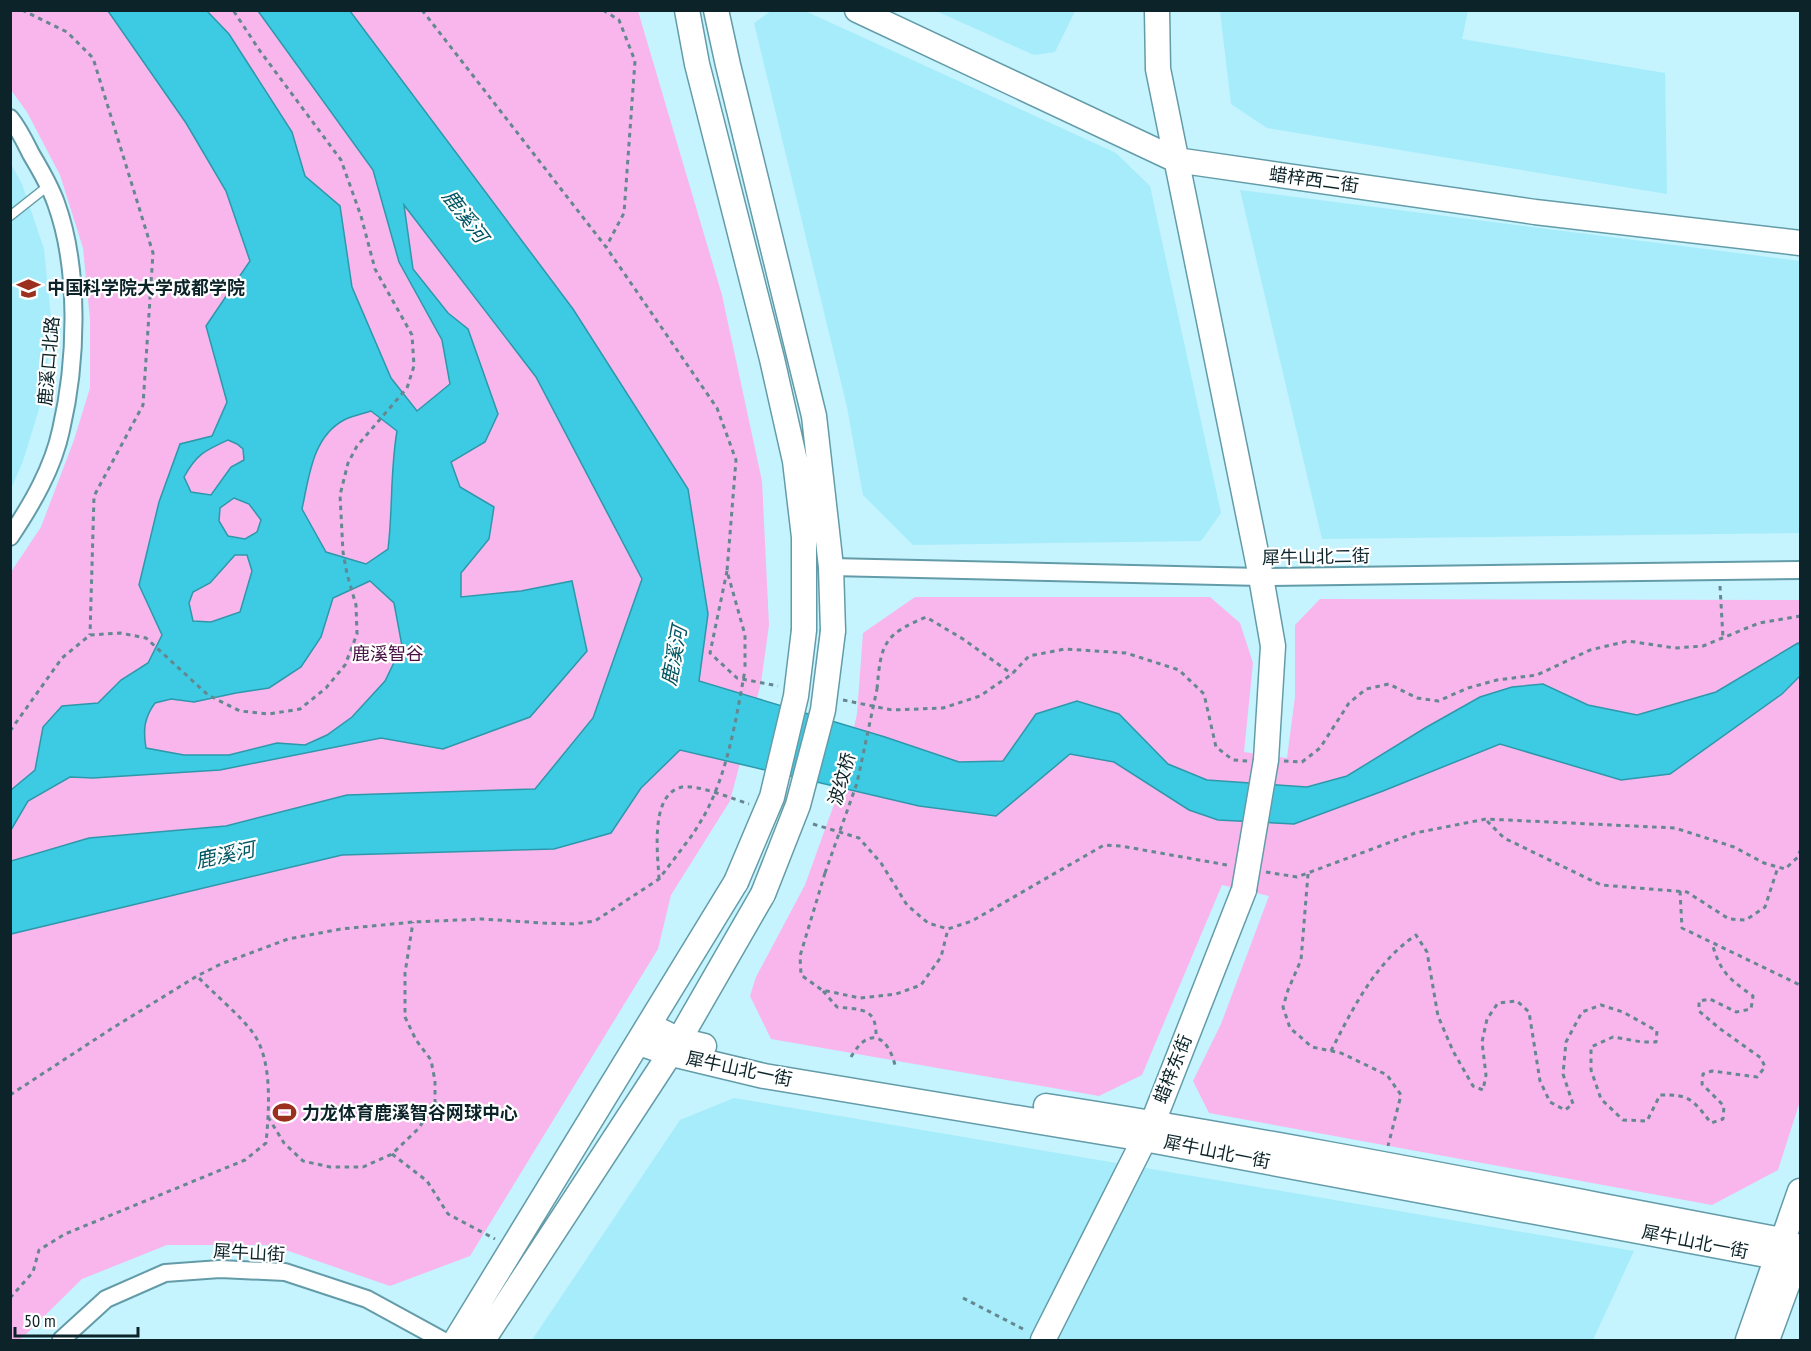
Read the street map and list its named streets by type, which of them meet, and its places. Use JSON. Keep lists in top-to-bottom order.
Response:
{
  "streets": {
    "street": [
      "蜡梓西二街",
      "鹿溪口北路",
      "犀牛山北二街",
      "犀牛山北一街",
      "蜡梓东街",
      "犀牛山街"
    ],
    "path": ["波纹桥"]
  },
  "crossings": [
    ["蜡梓西二街", "蜡梓东街"],
    ["犀牛山北二街", "蜡梓东街"],
    ["犀牛山北一街", "蜡梓东街"]
  ],
  "water": ["鹿溪河"],
  "parks": ["鹿溪智谷"],
  "places": {
    "school or university": ["中国科学院大学成都学院"],
    "sports": ["力龙体育鹿溪智谷网球中心"]
  },
  "scale_bar": "50 m"
}
